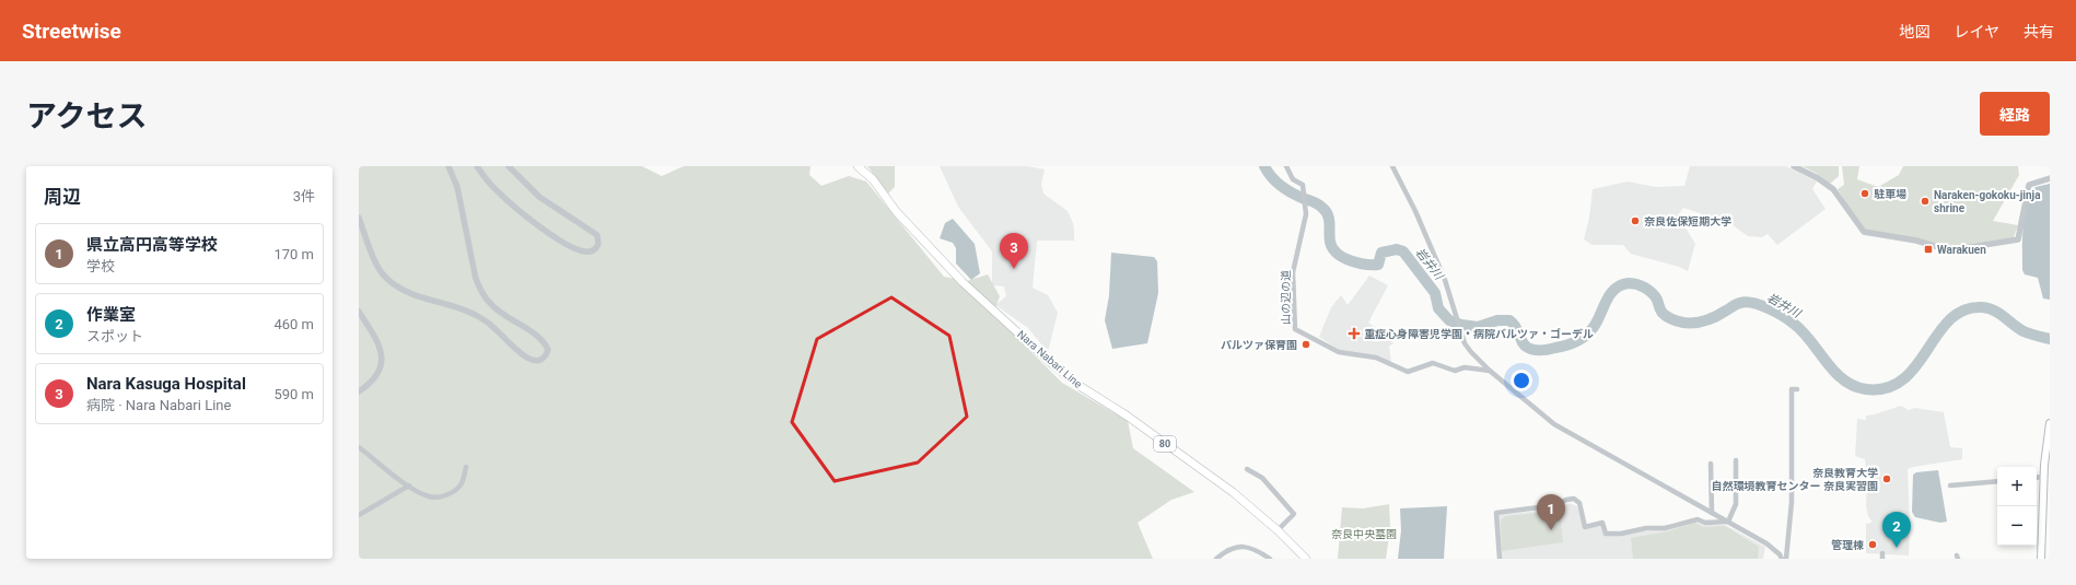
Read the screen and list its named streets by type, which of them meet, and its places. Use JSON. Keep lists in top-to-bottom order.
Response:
{
  "streets": {
    "main road": ["Nara Nabari Line", "80"],
    "street": ["山の辺の道"]
  },
  "water": ["岩井川"],
  "parks": ["奈良中央墓園"],
  "places": {
    "other": [
      "駐車場",
      "Naraken-gokoku-jinja shrine",
      "奈良佐保短期大学",
      "パルツァ保育園",
      "奈良教育大学 自然環境教育センター 奈良実習園",
      "管理棟"
    ],
    "transit": ["Warakuen"],
    "health": ["重症心身障害児学園・病院バルツァ・ゴーデル"]
  },
  "page": {
    "header": "Streetwise",
    "nav": ["地図", "レイヤ", "共有"],
    "title": "アクセス",
    "buttons": "経路",
    "heading": ["周辺", "3件"],
    "list": [
      {
        "mark": "1",
        "name": "県立高円高等学校",
        "note": "学校",
        "value": "170 m"
      },
      {
        "mark": "2",
        "name": "作業室",
        "note": "スポット",
        "value": "460 m"
      },
      {
        "mark": "3",
        "name": "Nara Kasuga Hospital",
        "note": "病院 · Nara Nabari Line",
        "value": "590 m"
      }
    ],
    "pins": ["3", "1", "2"],
    "map_buttons": ["+", "−"]
  }
}
